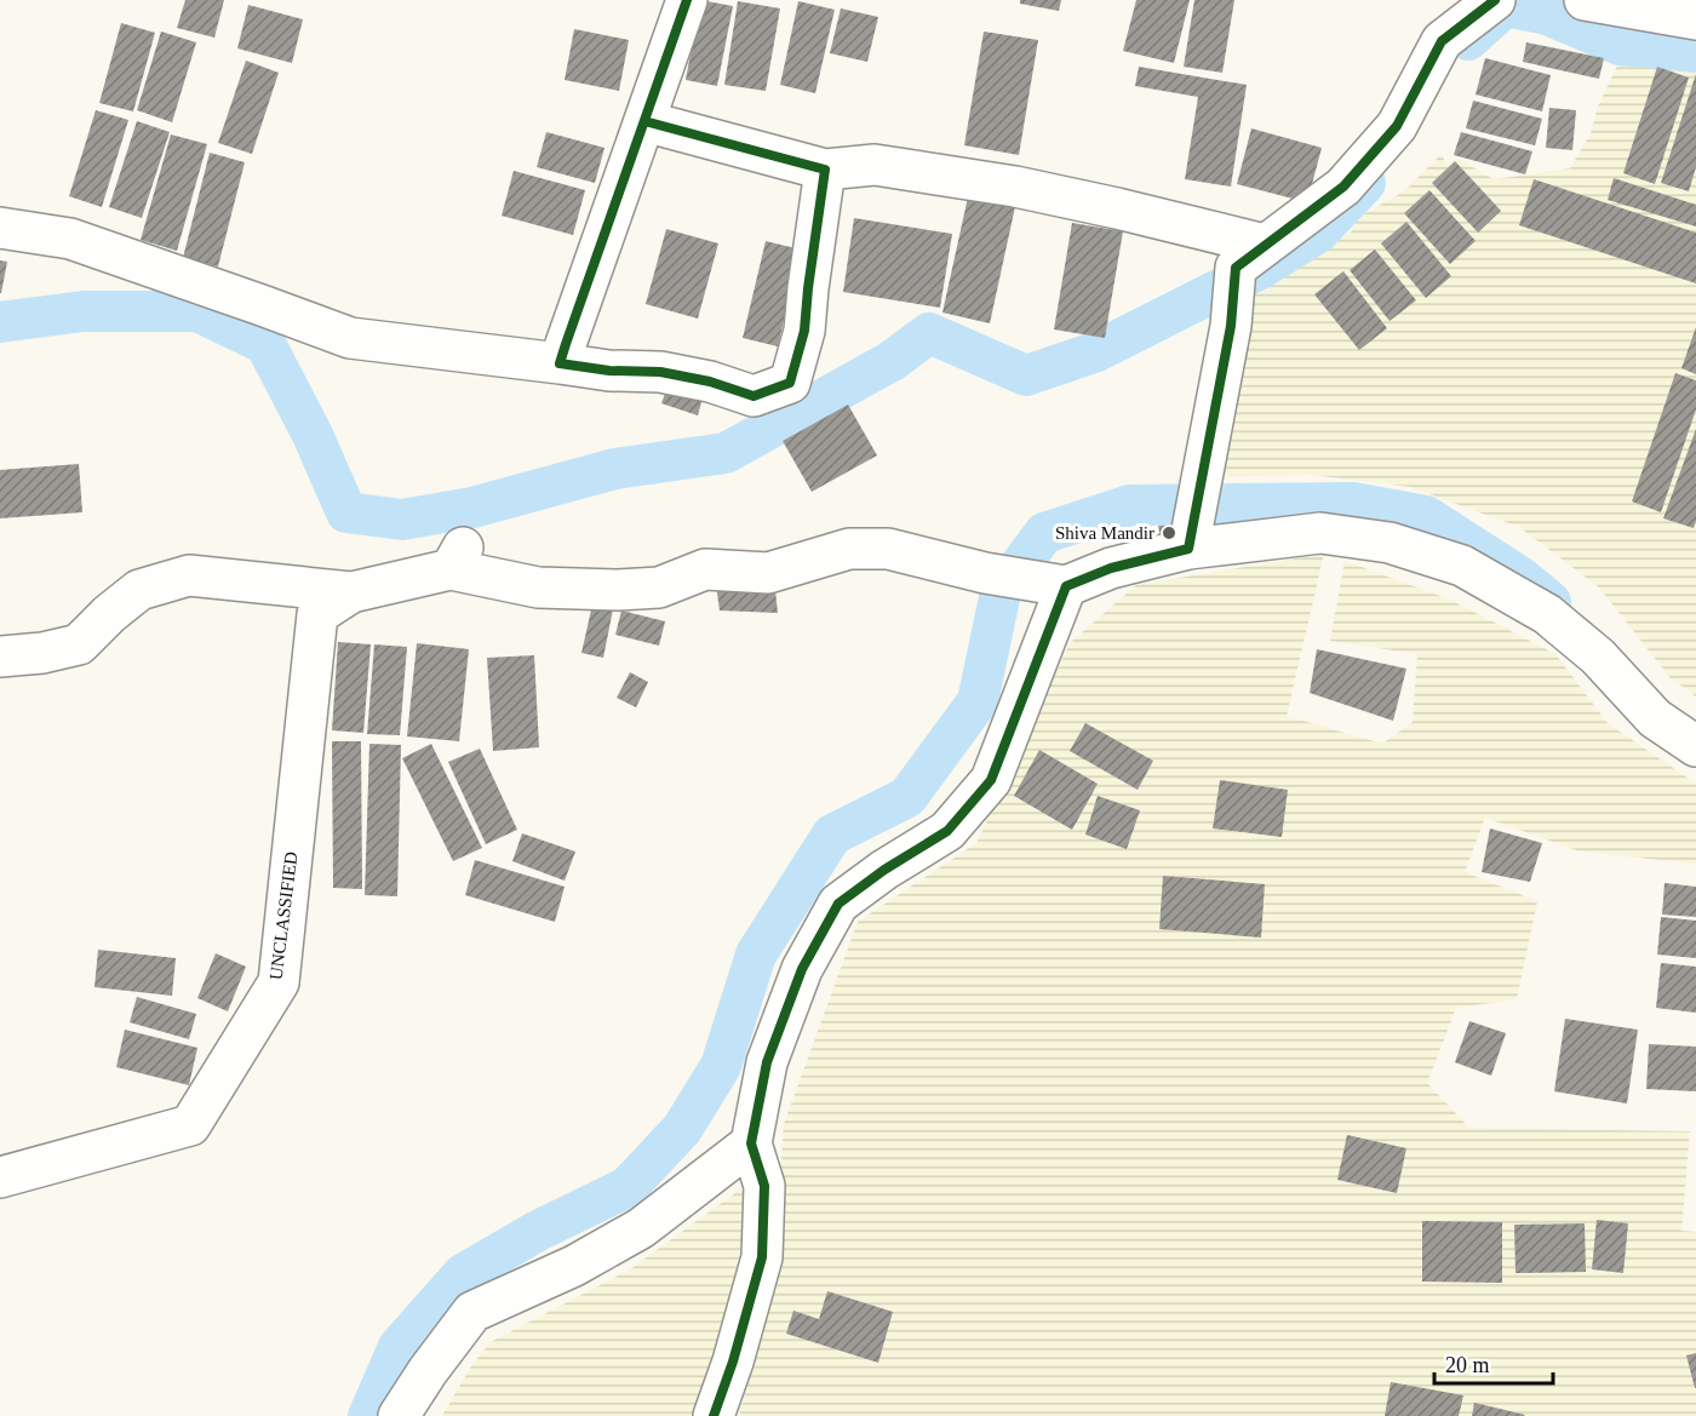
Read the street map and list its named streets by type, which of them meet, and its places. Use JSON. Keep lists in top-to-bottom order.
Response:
{
  "streets": {
    "street": ["UNCLASSIFIED"]
  },
  "places": ["Shiva Mandir"],
  "scale_bar": "20 m"
}
